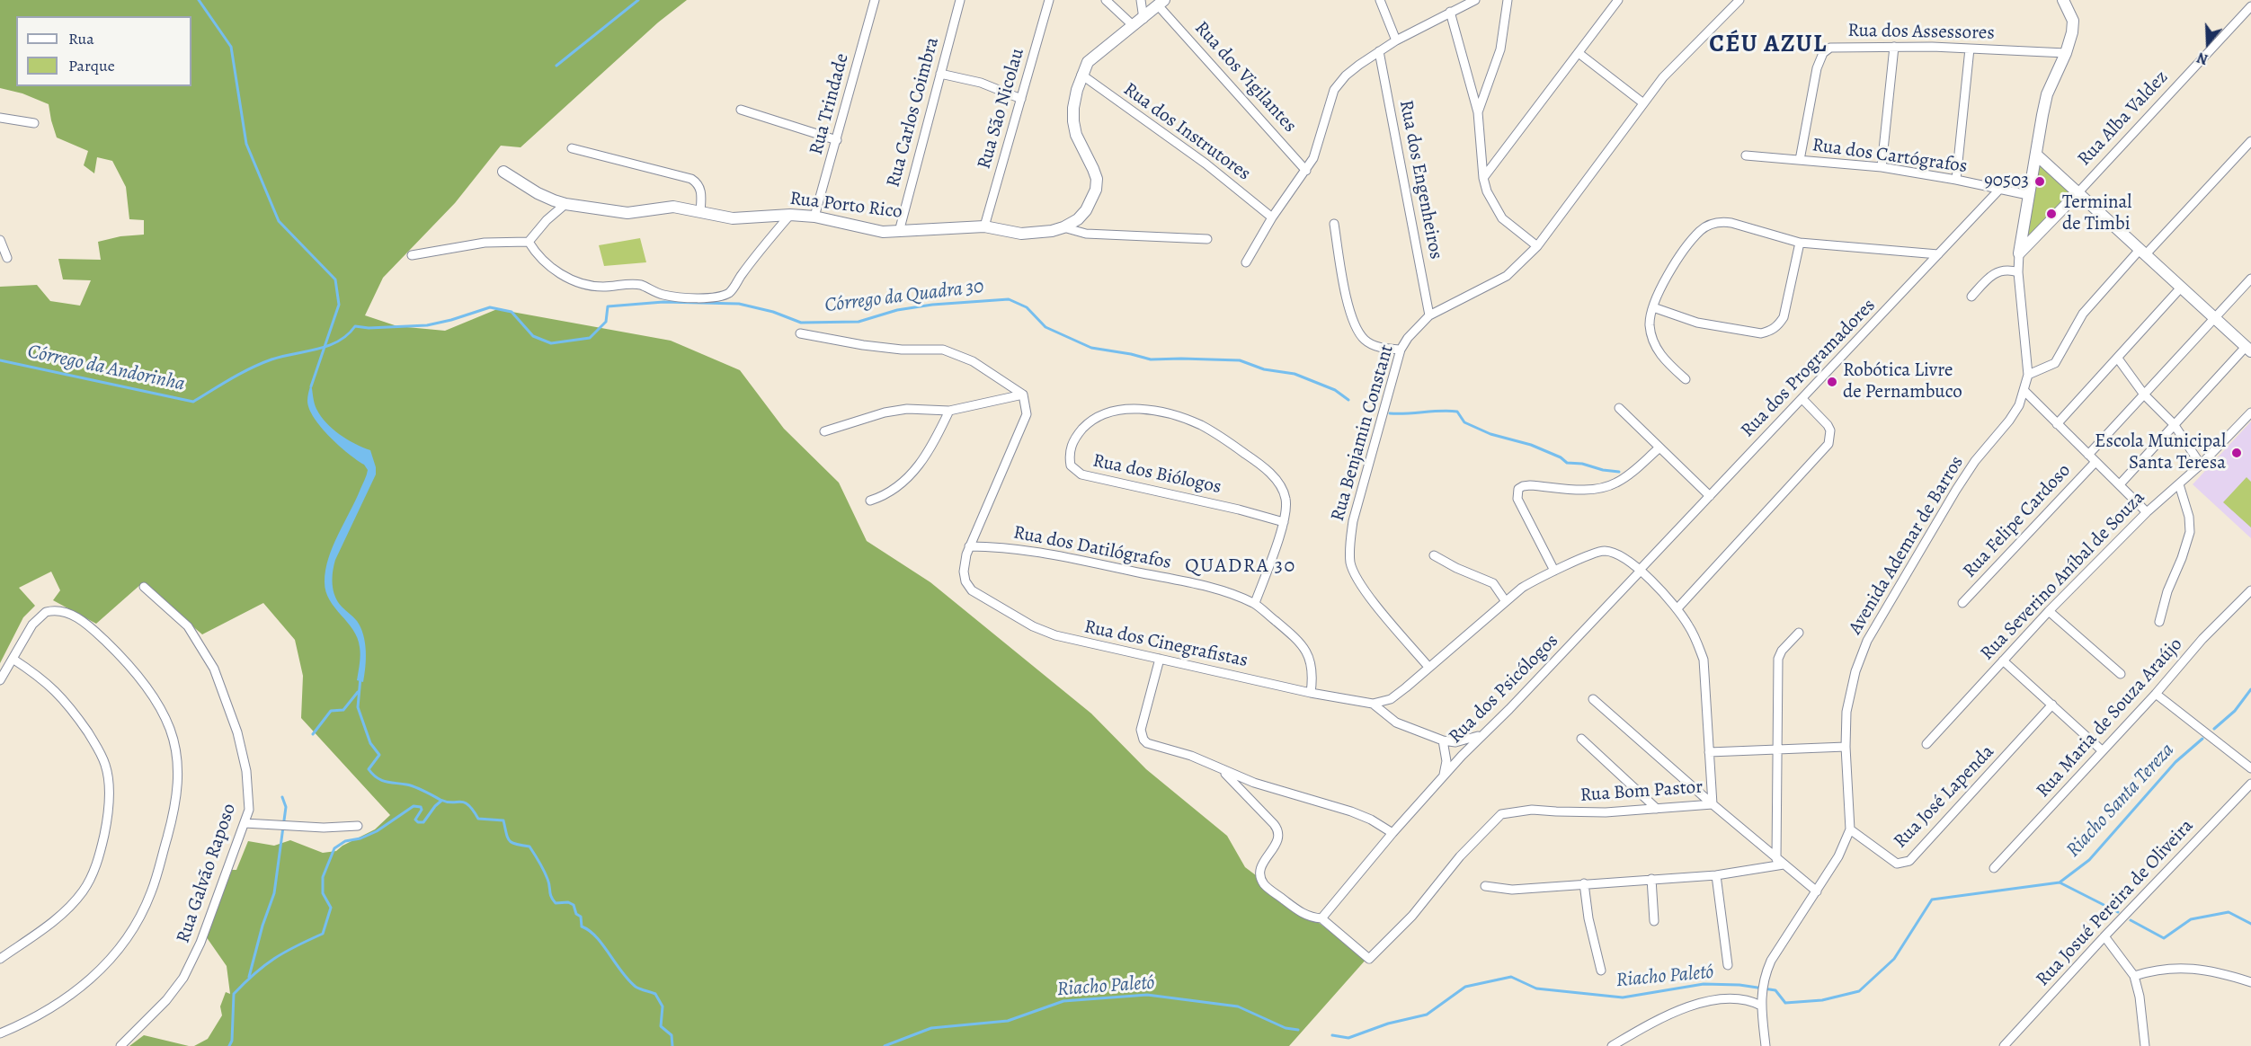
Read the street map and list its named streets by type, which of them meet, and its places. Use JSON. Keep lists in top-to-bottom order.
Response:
{
  "streets": {
    "street": [
      "Rua dos Assessores",
      "Rua dos Vigilantes",
      "Rua Trindade",
      "Rua São Nicolau",
      "Rua Carlos Coimbra",
      "Rua Alba Valdez",
      "Rua dos Instrutores",
      "Rua dos Cartógrafos",
      "Rua dos Engenheiros",
      "Rua Porto Rico",
      "Rua dos Programadores",
      "Rua Benjamin Constant",
      "Rua dos Biólogos",
      "Rua Felipe Cardoso",
      "Avenida Ademar de Barros",
      "Rua dos Datilógrafos",
      "Rua Severino Aníbal de Souza",
      "Rua dos Cinegrafistas",
      "Rua dos Psicólogos",
      "Rua Maria de Souza Araújo",
      "Rua Bom Pastor",
      "Rua José Lapenda",
      "Rua Galvão Raposo",
      "Rua Josué Pereira de Oliveira"
    ]
  },
  "crossings": [
    ["Rua dos Assessores", "Rua dos Cartógrafos"],
    ["Rua dos Vigilantes", "Rua Porto Rico"],
    ["Rua Trindade", "Rua Porto Rico"],
    ["Rua São Nicolau", "Rua Porto Rico"],
    ["Rua Carlos Coimbra", "Rua Porto Rico"],
    ["Rua Alba Valdez", "Avenida Ademar de Barros"],
    ["Rua dos Instrutores", "Rua Porto Rico"],
    ["Rua dos Cartógrafos", "Rua dos Programadores"],
    ["Rua dos Engenheiros", "Rua Benjamin Constant"],
    ["Rua dos Programadores", "Rua dos Psicólogos"],
    ["Rua dos Biólogos", "Rua dos Datilógrafos"],
    ["Avenida Ademar de Barros", "Rua José Lapenda"],
    ["Rua dos Datilógrafos", "Rua dos Cinegrafistas"],
    ["Rua dos Psicólogos", "Rua Bom Pastor"]
  ],
  "districts": ["CÉU AZUL", "QUADRA 30"],
  "water": [
    "Córrego da Quadra 30",
    "Córrego da Andorinha",
    "Riacho Santa Tereza",
    "Riacho Paletó"
  ],
  "places": [
    "90503",
    "Terminal de Timbi",
    "Robótica Livre de Pernambuco",
    "Escola Municipal Santa Teresa"
  ],
  "legend": ["Rua", "Parque"],
  "north": "bottom"
}
